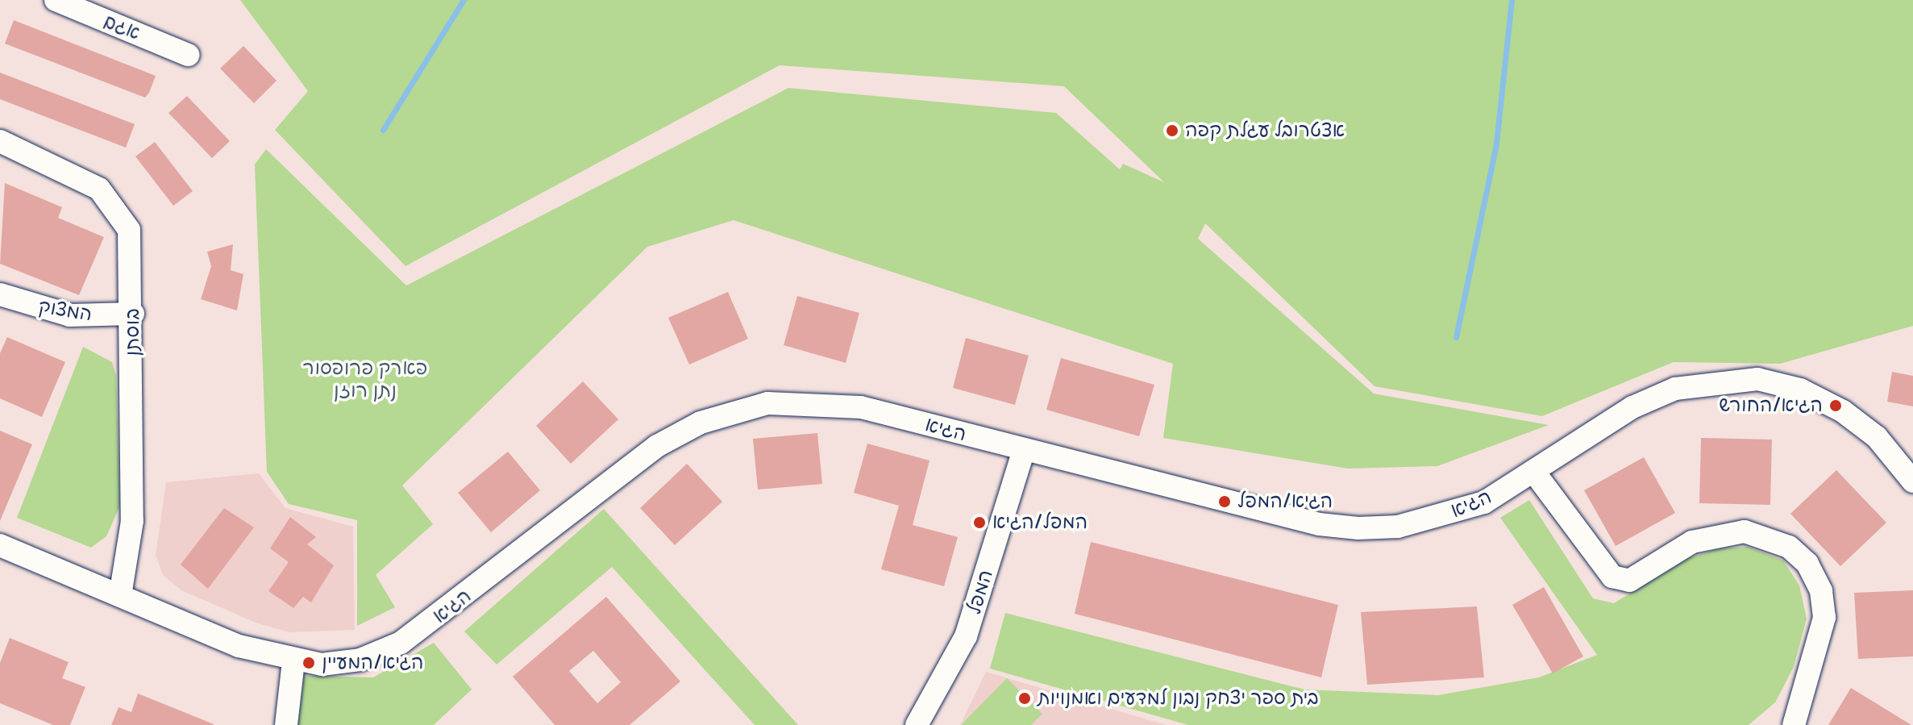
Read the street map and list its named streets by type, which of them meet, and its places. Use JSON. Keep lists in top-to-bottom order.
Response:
{
  "streets": {
    "street": [
      "אגם",
      "המצוק",
      "בוסתן",
      "הגיא",
      "המפל"
    ]
  },
  "crossings": [
    ["המצוק", "בוסתן"],
    ["בוסתן", "הגיא"],
    ["הגיא", "המפל"]
  ],
  "parks": ["פארק פרופסור נתן רוזן"],
  "places": [
    "אצטרובל עגלת קפה",
    "הגיא/החורש",
    "הגיא/המפל",
    "המפל/הגיא",
    "הגיא/המעיין",
    "בית ספר יצחק נבון למדעים ואמנויות"
  ]
}
